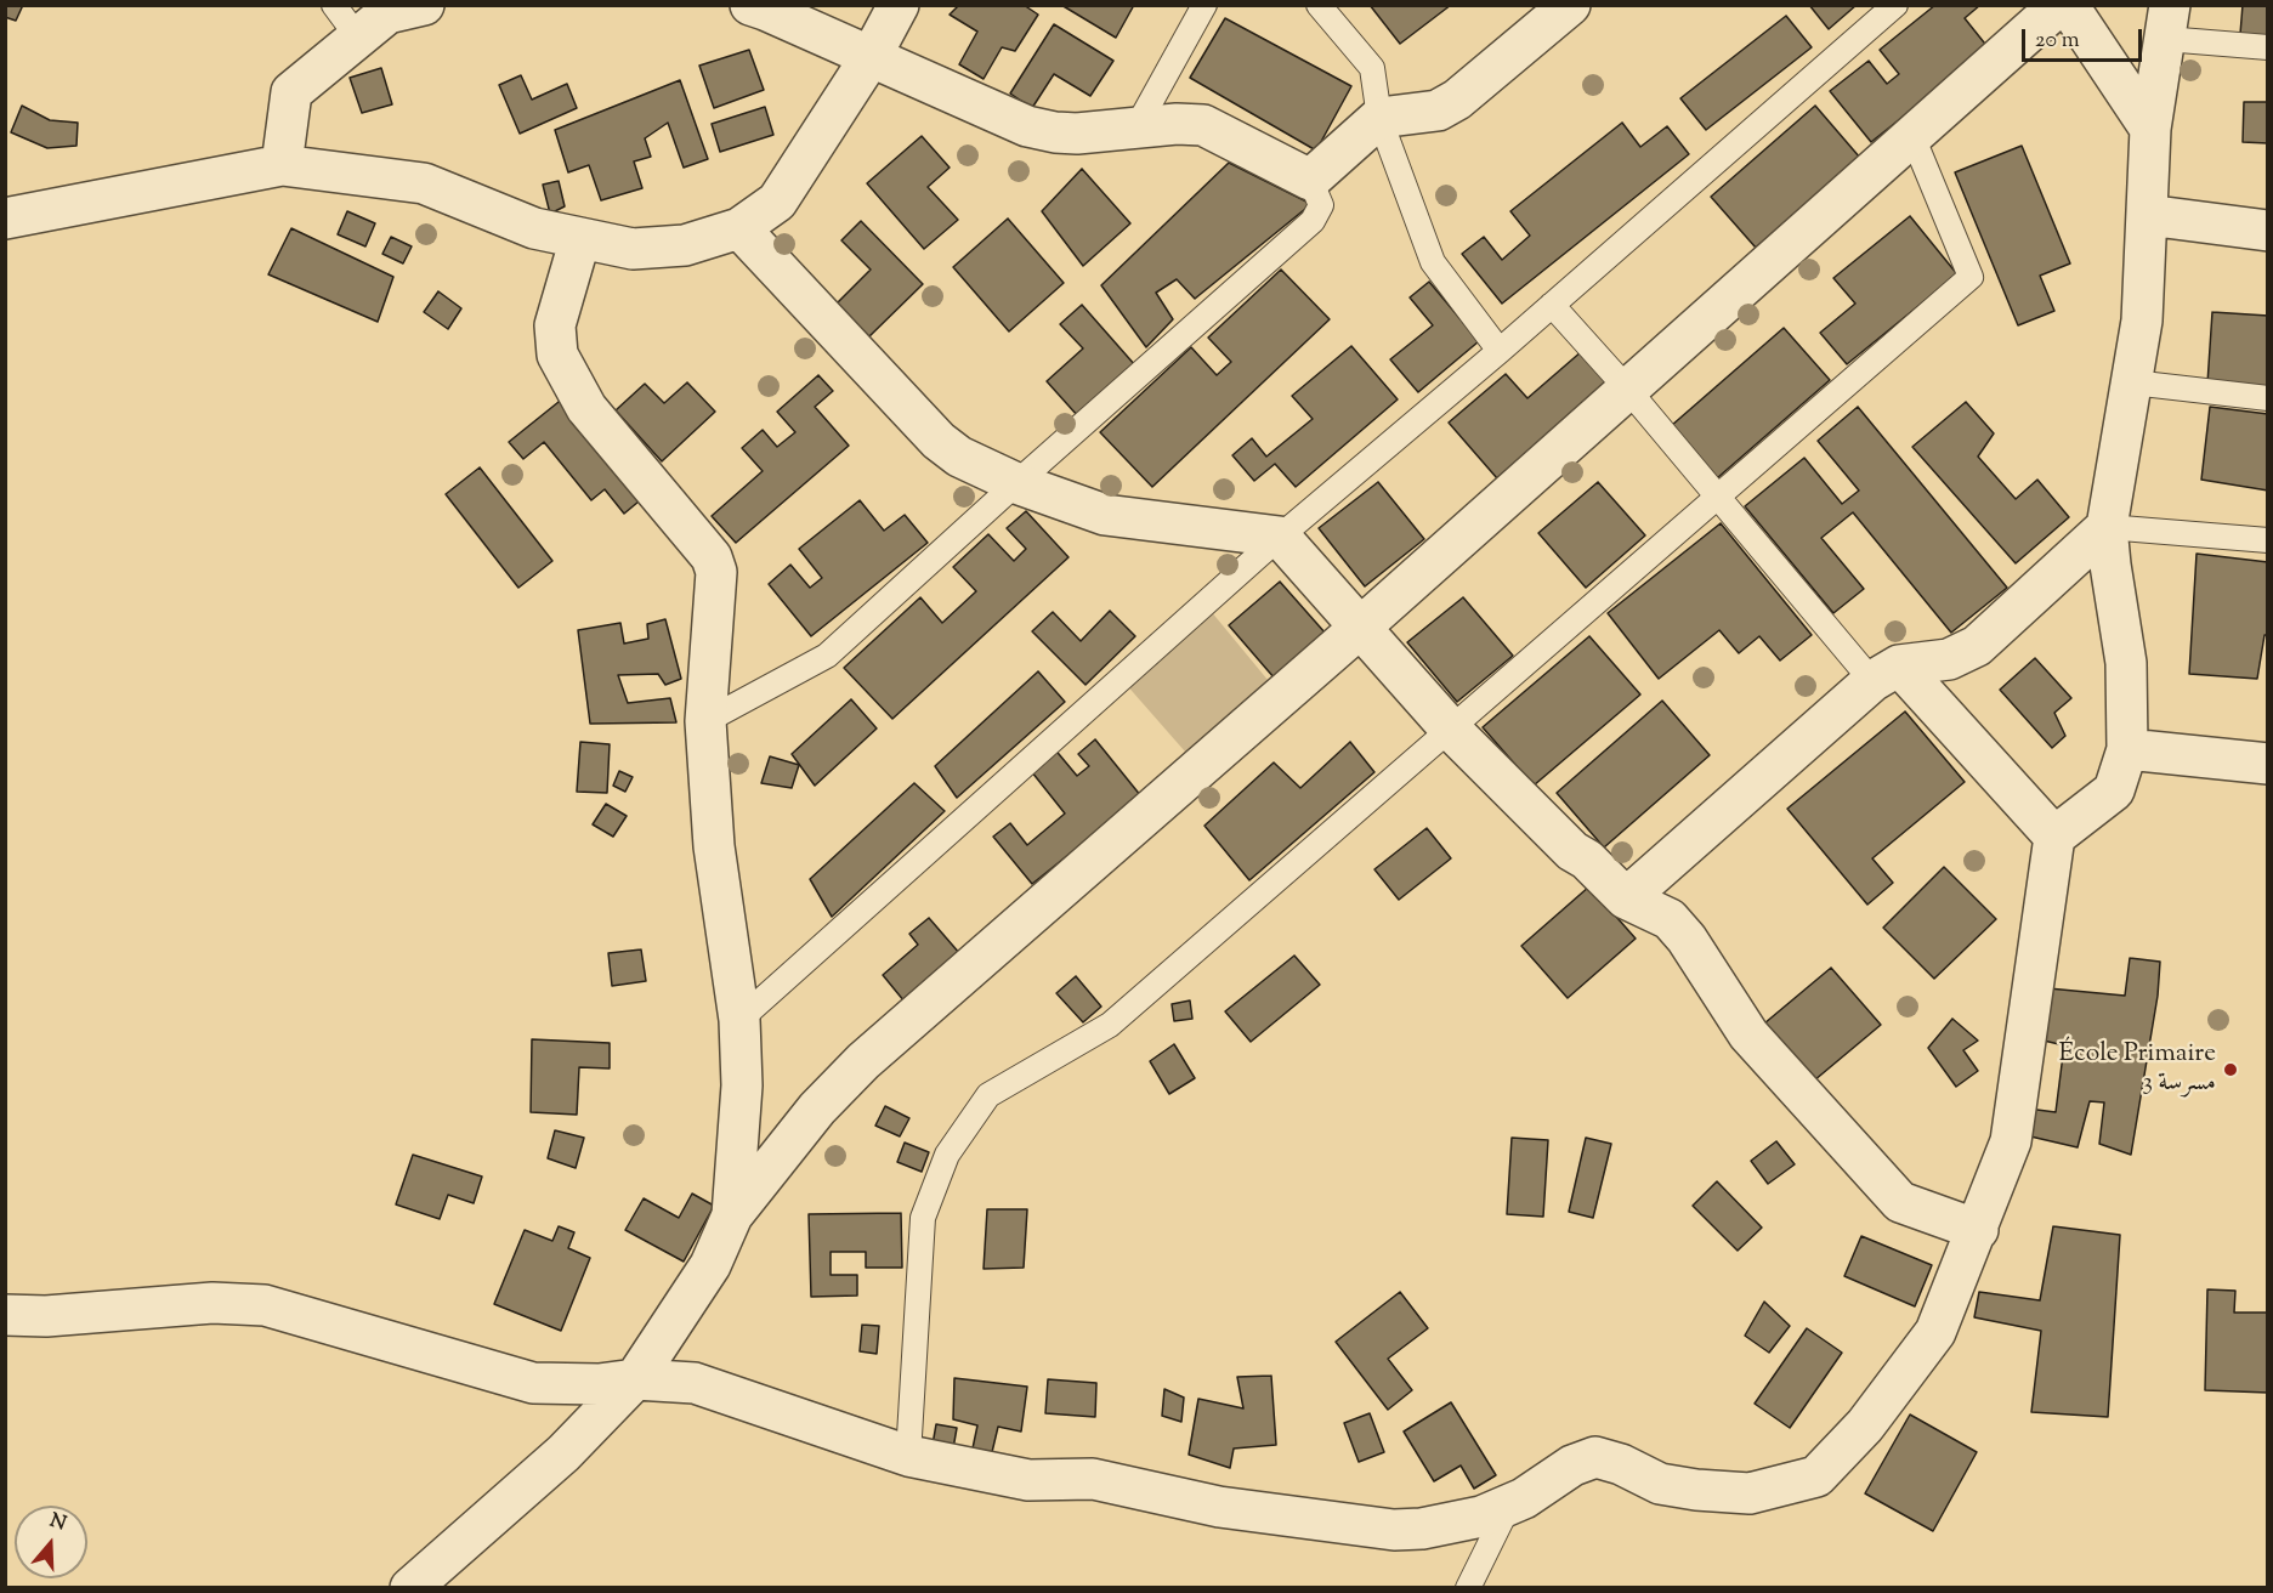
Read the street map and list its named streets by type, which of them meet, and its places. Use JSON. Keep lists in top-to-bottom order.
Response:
{
  "places": ["École Primaire 3 مسرسة"],
  "scale_bar": "20 m",
  "north": "top"
}
